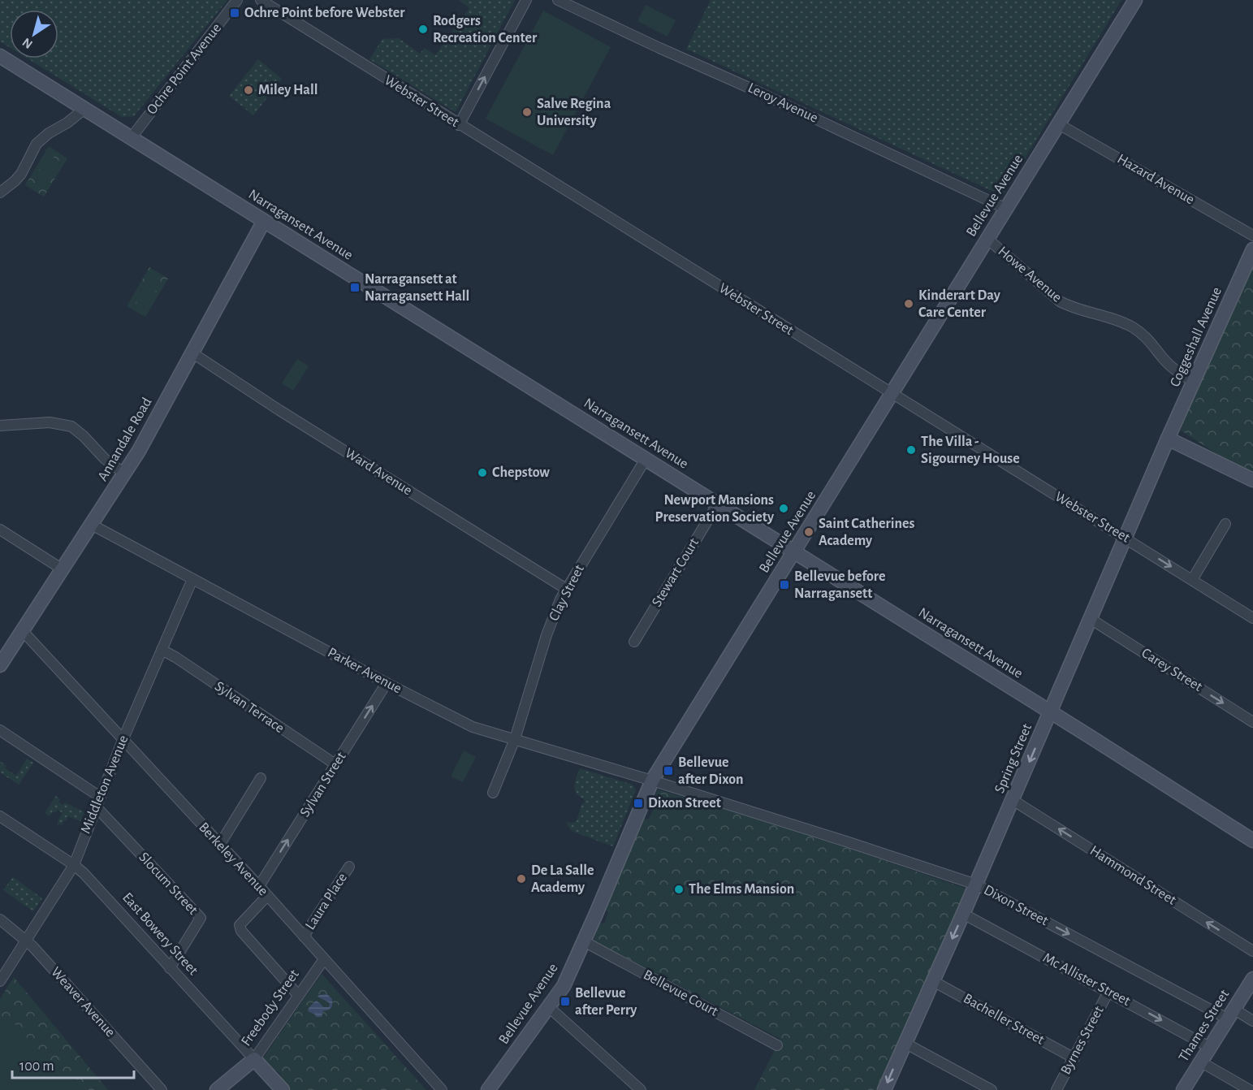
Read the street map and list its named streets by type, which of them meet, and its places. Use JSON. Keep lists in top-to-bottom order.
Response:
{
  "streets": {
    "main road": [
      "Bellevue Avenue",
      "Narragansett Avenue",
      "Coggeshall Avenue",
      "Annandale Road",
      "Spring Street",
      "East Bowery Street",
      "Freebody Street",
      "Thames Street"
    ],
    "street": [
      "Ochre Point Avenue",
      "Webster Street",
      "Leroy Avenue",
      "Hazard Avenue",
      "Howe Avenue",
      "Ward Avenue",
      "Stewart Court",
      "Clay Street",
      "Carey Street",
      "Parker Avenue",
      "Sylvan Terrace",
      "Middleton Avenue",
      "Sylvan Street",
      "Berkeley Avenue",
      "Hammond Street",
      "Slocum Street",
      "Laura Place",
      "Dixon Street",
      "Mc Allister Street",
      "Bellevue Court",
      "Weaver Avenue",
      "Bacheller Street",
      "Byrnes Street"
    ]
  },
  "crossings": [
    ["Ochre Point Avenue", "Narragansett Avenue"],
    ["Webster Street", "Bellevue Avenue"],
    ["Webster Street", "Spring Street"],
    ["Leroy Avenue", "Bellevue Avenue"],
    ["Hazard Avenue", "Bellevue Avenue"],
    ["Bellevue Avenue", "Narragansett Avenue"],
    ["Bellevue Avenue", "Howe Avenue"],
    ["Bellevue Avenue", "Parker Avenue"],
    ["Bellevue Avenue", "Dixon Street"],
    ["Bellevue Avenue", "Bellevue Court"],
    ["Narragansett Avenue", "Annandale Road"],
    ["Narragansett Avenue", "Stewart Court"],
    ["Narragansett Avenue", "Clay Street"],
    ["Narragansett Avenue", "Spring Street"],
    ["Howe Avenue", "Coggeshall Avenue"],
    ["Coggeshall Avenue", "Spring Street"],
    ["Annandale Road", "Ward Avenue"],
    ["Annandale Road", "Parker Avenue"],
    ["Annandale Road", "Berkeley Avenue"],
    ["Ward Avenue", "Clay Street"],
    ["Clay Street", "Parker Avenue"],
    ["Carey Street", "Spring Street"],
    ["Parker Avenue", "Middleton Avenue"],
    ["Parker Avenue", "Sylvan Street"],
    ["Parker Avenue", "Dixon Street"],
    ["Sylvan Terrace", "Middleton Avenue"],
    ["Sylvan Terrace", "Sylvan Street"],
    ["Spring Street", "Hammond Street"],
    ["Spring Street", "Dixon Street"],
    ["Spring Street", "Mc Allister Street"],
    ["Spring Street", "Bacheller Street"],
    ["Middleton Avenue", "Berkeley Avenue"],
    ["Middleton Avenue", "Slocum Street"],
    ["Middleton Avenue", "East Bowery Street"],
    ["Middleton Avenue", "Weaver Avenue"],
    ["Sylvan Street", "Berkeley Avenue"],
    ["Berkeley Avenue", "Laura Place"],
    ["Berkeley Avenue", "Freebody Street"],
    ["Slocum Street", "East Bowery Street"],
    ["Dixon Street", "Thames Street"],
    ["East Bowery Street", "Freebody Street"],
    ["Mc Allister Street", "Thames Street"],
    ["Mc Allister Street", "Byrnes Street"],
    ["Bacheller Street", "Byrnes Street"]
  ],
  "one_way": [
    "Carey Street",
    "Hammond Street",
    "Dixon Street",
    "Mc Allister Street"
  ],
  "places": {
    "transit": [
      "Ochre Point before Webster",
      "Narragansett at Narragansett Hall",
      "Bellevue before Narragansett",
      "Bellevue after Dixon",
      "Dixon Street",
      "Bellevue after Perry"
    ],
    "other": [
      "Rodgers Recreation Center",
      "Miley Hall",
      "Salve Regina University",
      "Kinderart Day Care Center",
      "The Villa - Sigourney House",
      "Chepstow",
      "Newport Mansions Preservation Society",
      "Saint Catherines Academy",
      "De La Salle Academy",
      "The Elms Mansion"
    ]
  },
  "scale_bar": "100 m",
  "north": "bottom left"
}
